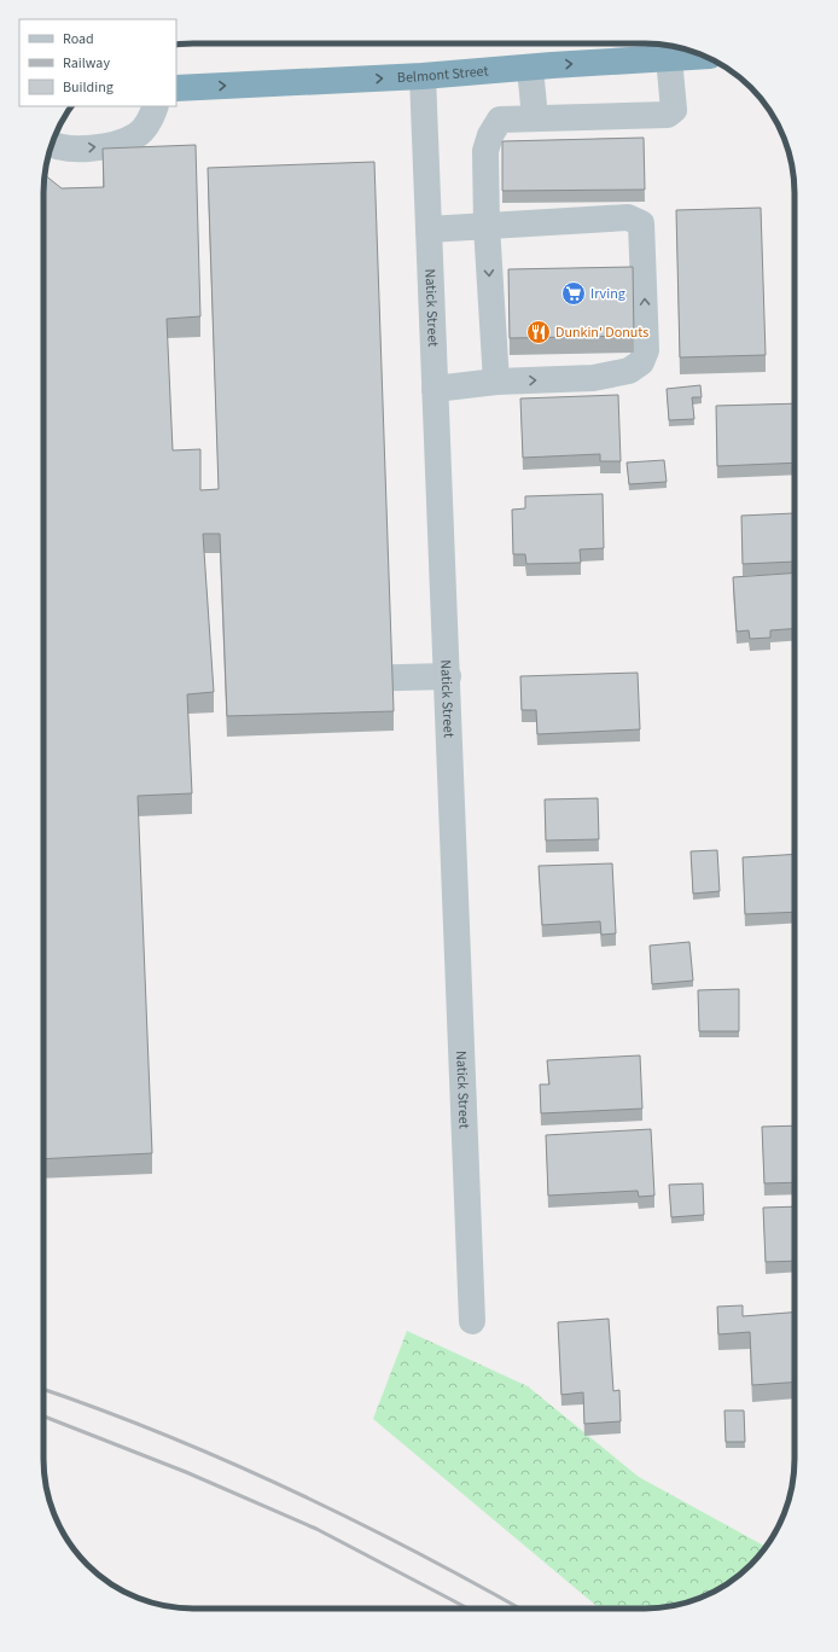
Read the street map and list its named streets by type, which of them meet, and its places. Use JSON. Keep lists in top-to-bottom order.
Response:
{
  "streets": {
    "highway": ["Belmont Street"],
    "street": ["Natick Street"]
  },
  "crossings": [
    ["Belmont Street", "Natick Street"]
  ],
  "one_way": ["Belmont Street"],
  "places": {
    "supermarket": ["Irving"],
    "restaurant": ["Dunkin' Donuts"]
  },
  "legend": ["Road", "Railway", "Building"]
}
